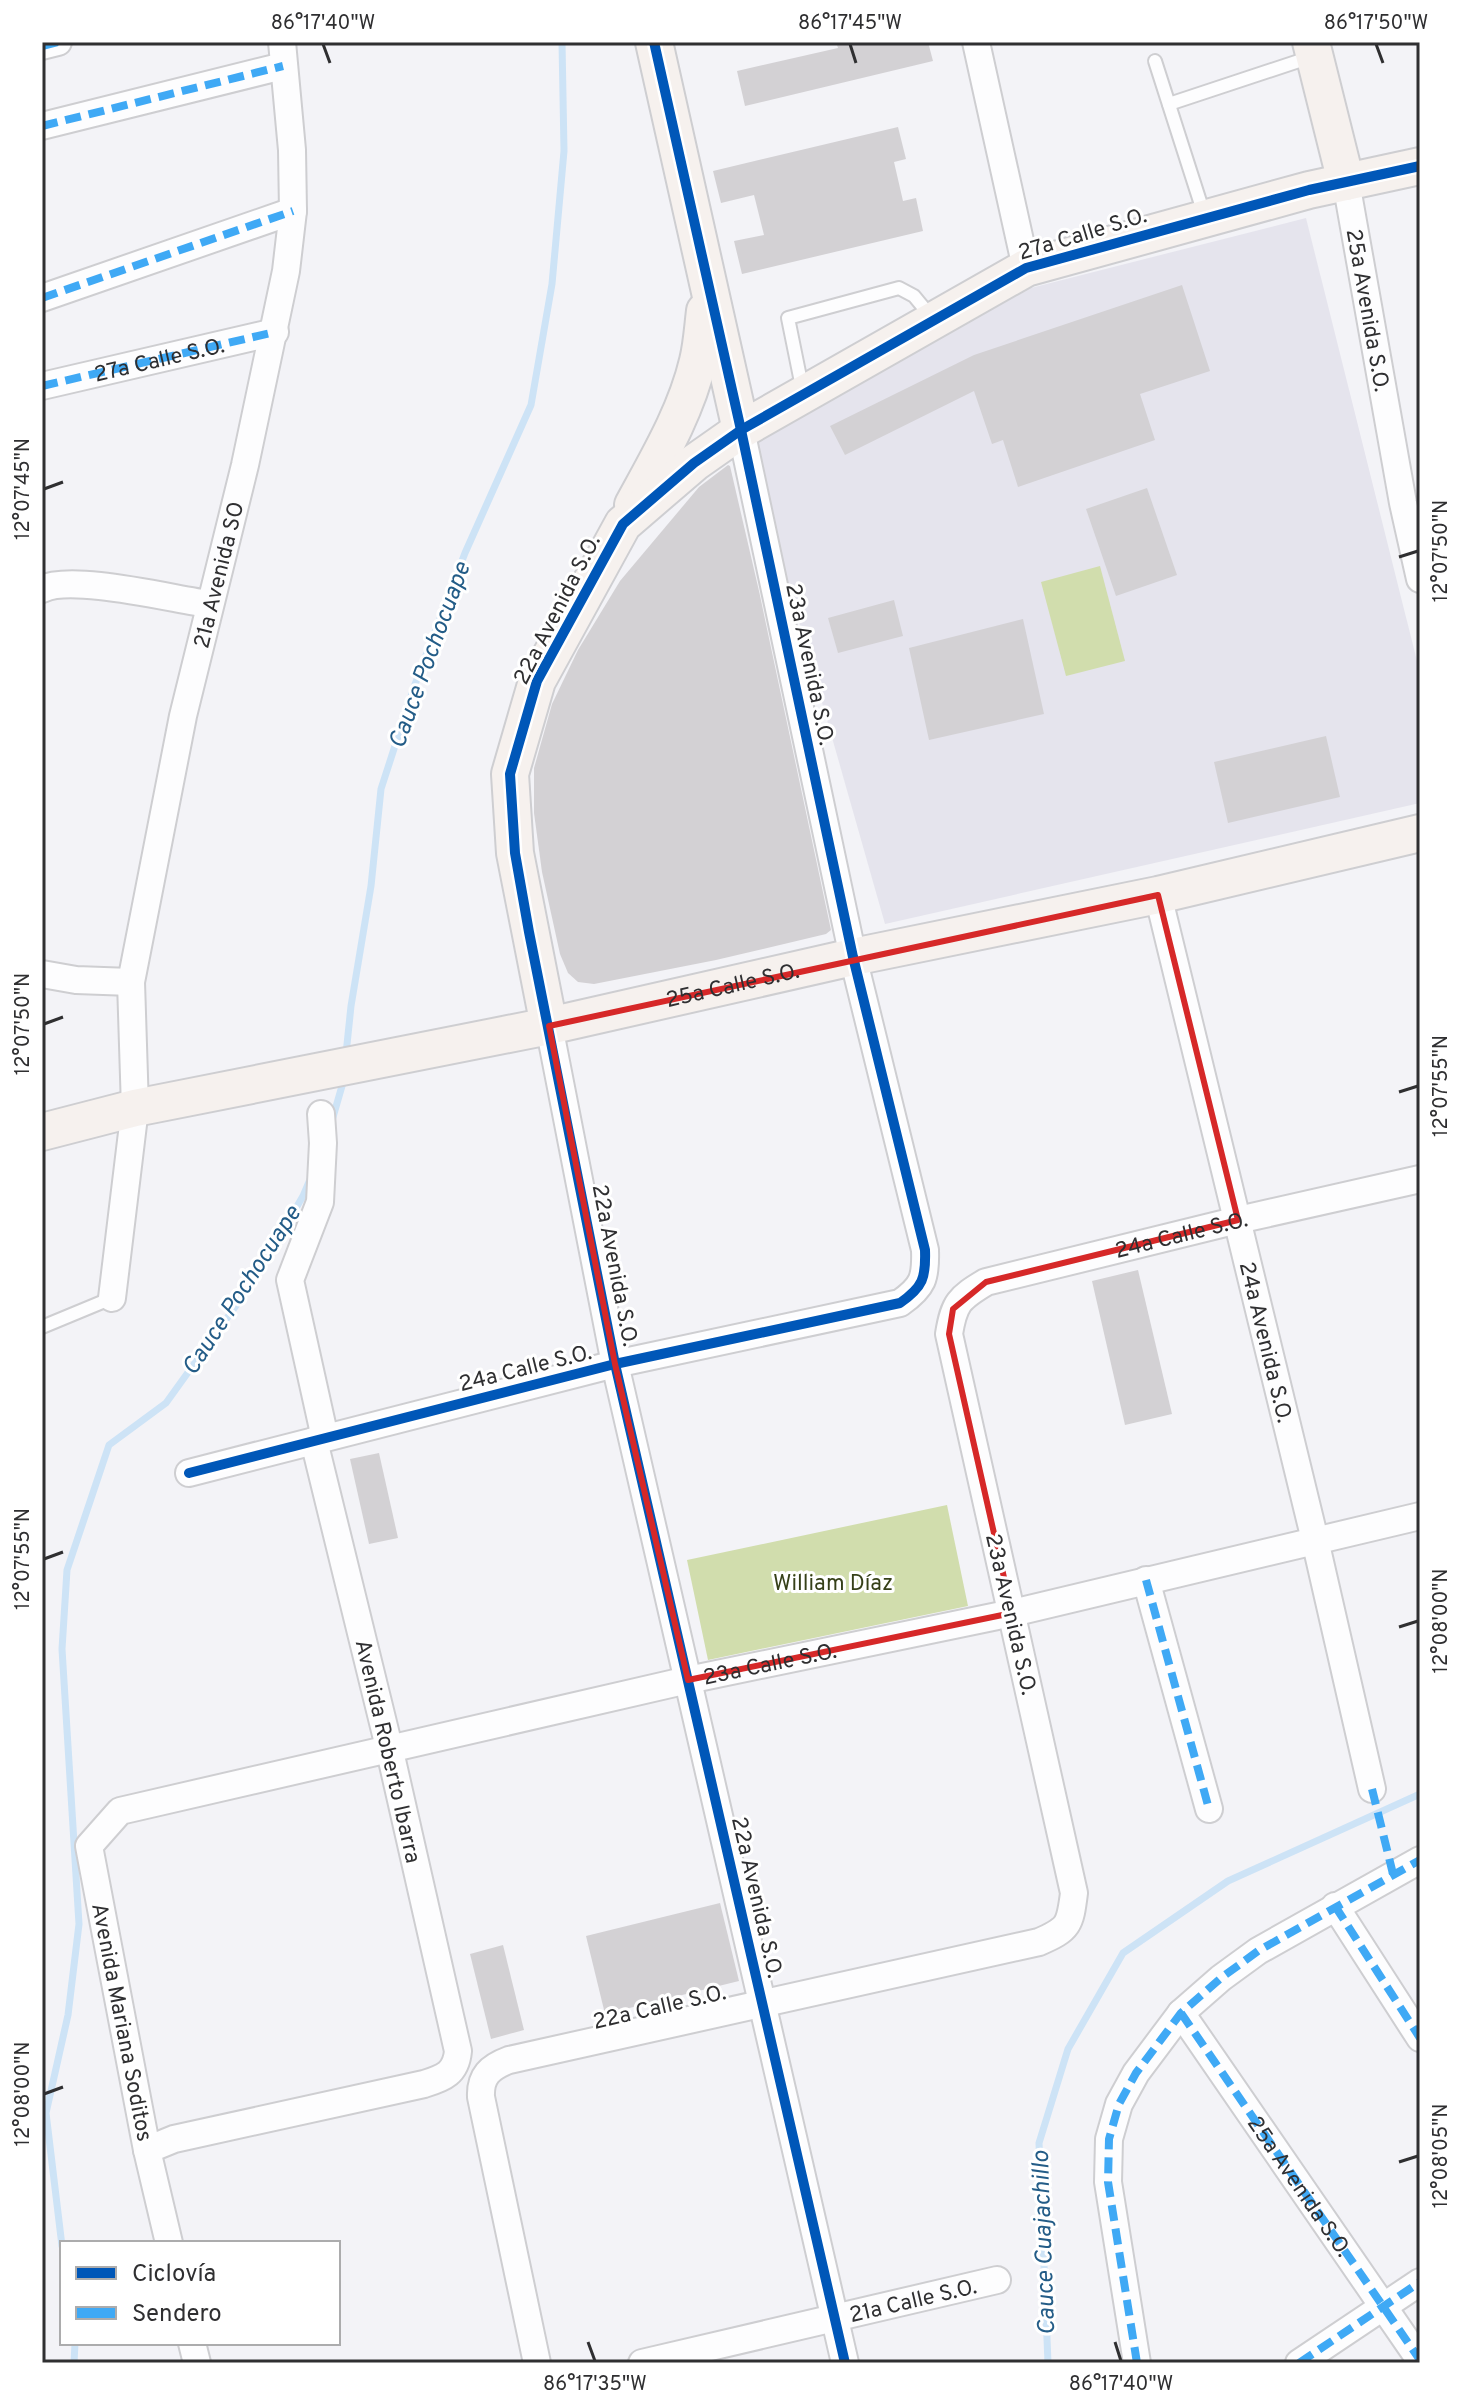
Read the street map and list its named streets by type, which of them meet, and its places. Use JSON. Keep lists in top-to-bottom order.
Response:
{
  "streets": {
    "street": [
      "27a Calle S.O.",
      "25a Avenida S.O.",
      "21a Avenida SO",
      "22a Avenida S.O.",
      "23a Avenida S.O.",
      "25a Calle S.O.",
      "24a Calle S.O.",
      "24a Avenida S.O.",
      "23a Calle S.O.",
      "Avenida Roberto Ibarra",
      "22a Calle S.O.",
      "Avenida Mariana Soditos",
      "21a Calle S.O."
    ]
  },
  "crossings": [
    ["27a Calle S.O.", "25a Avenida S.O."],
    ["27a Calle S.O.", "21a Avenida SO"],
    ["27a Calle S.O.", "22a Avenida S.O."],
    ["27a Calle S.O.", "23a Avenida S.O."],
    ["21a Avenida SO", "25a Calle S.O."],
    ["22a Avenida S.O.", "23a Avenida S.O."],
    ["22a Avenida S.O.", "25a Calle S.O."],
    ["22a Avenida S.O.", "24a Calle S.O."],
    ["22a Avenida S.O.", "23a Calle S.O."],
    ["22a Avenida S.O.", "22a Calle S.O."],
    ["22a Avenida S.O.", "21a Calle S.O."],
    ["23a Avenida S.O.", "25a Calle S.O."],
    ["23a Avenida S.O.", "24a Calle S.O."],
    ["23a Avenida S.O.", "23a Calle S.O."],
    ["23a Avenida S.O.", "22a Calle S.O."],
    ["25a Calle S.O.", "24a Avenida S.O."],
    ["24a Calle S.O.", "24a Avenida S.O."],
    ["24a Calle S.O.", "Avenida Roberto Ibarra"],
    ["24a Avenida S.O.", "23a Calle S.O."],
    ["23a Calle S.O.", "Avenida Roberto Ibarra"],
    ["23a Calle S.O.", "Avenida Mariana Soditos"],
    ["Avenida Roberto Ibarra", "Avenida Mariana Soditos"]
  ],
  "water": ["Cauce Pochocuape", "Cauce Cuajachillo"],
  "parks": ["William Díaz"],
  "legend": ["Ciclovía", "Sendero"],
  "coordinates": [
    "86°17'40\"W",
    "86°17'45\"W",
    "86°17'50\"W",
    "12°07'45\"N",
    "12°07'50\"N",
    "12°07'55\"N",
    "12°08'00\"N",
    "12°08'05\"N",
    "86°17'35\"W"
  ]
}
